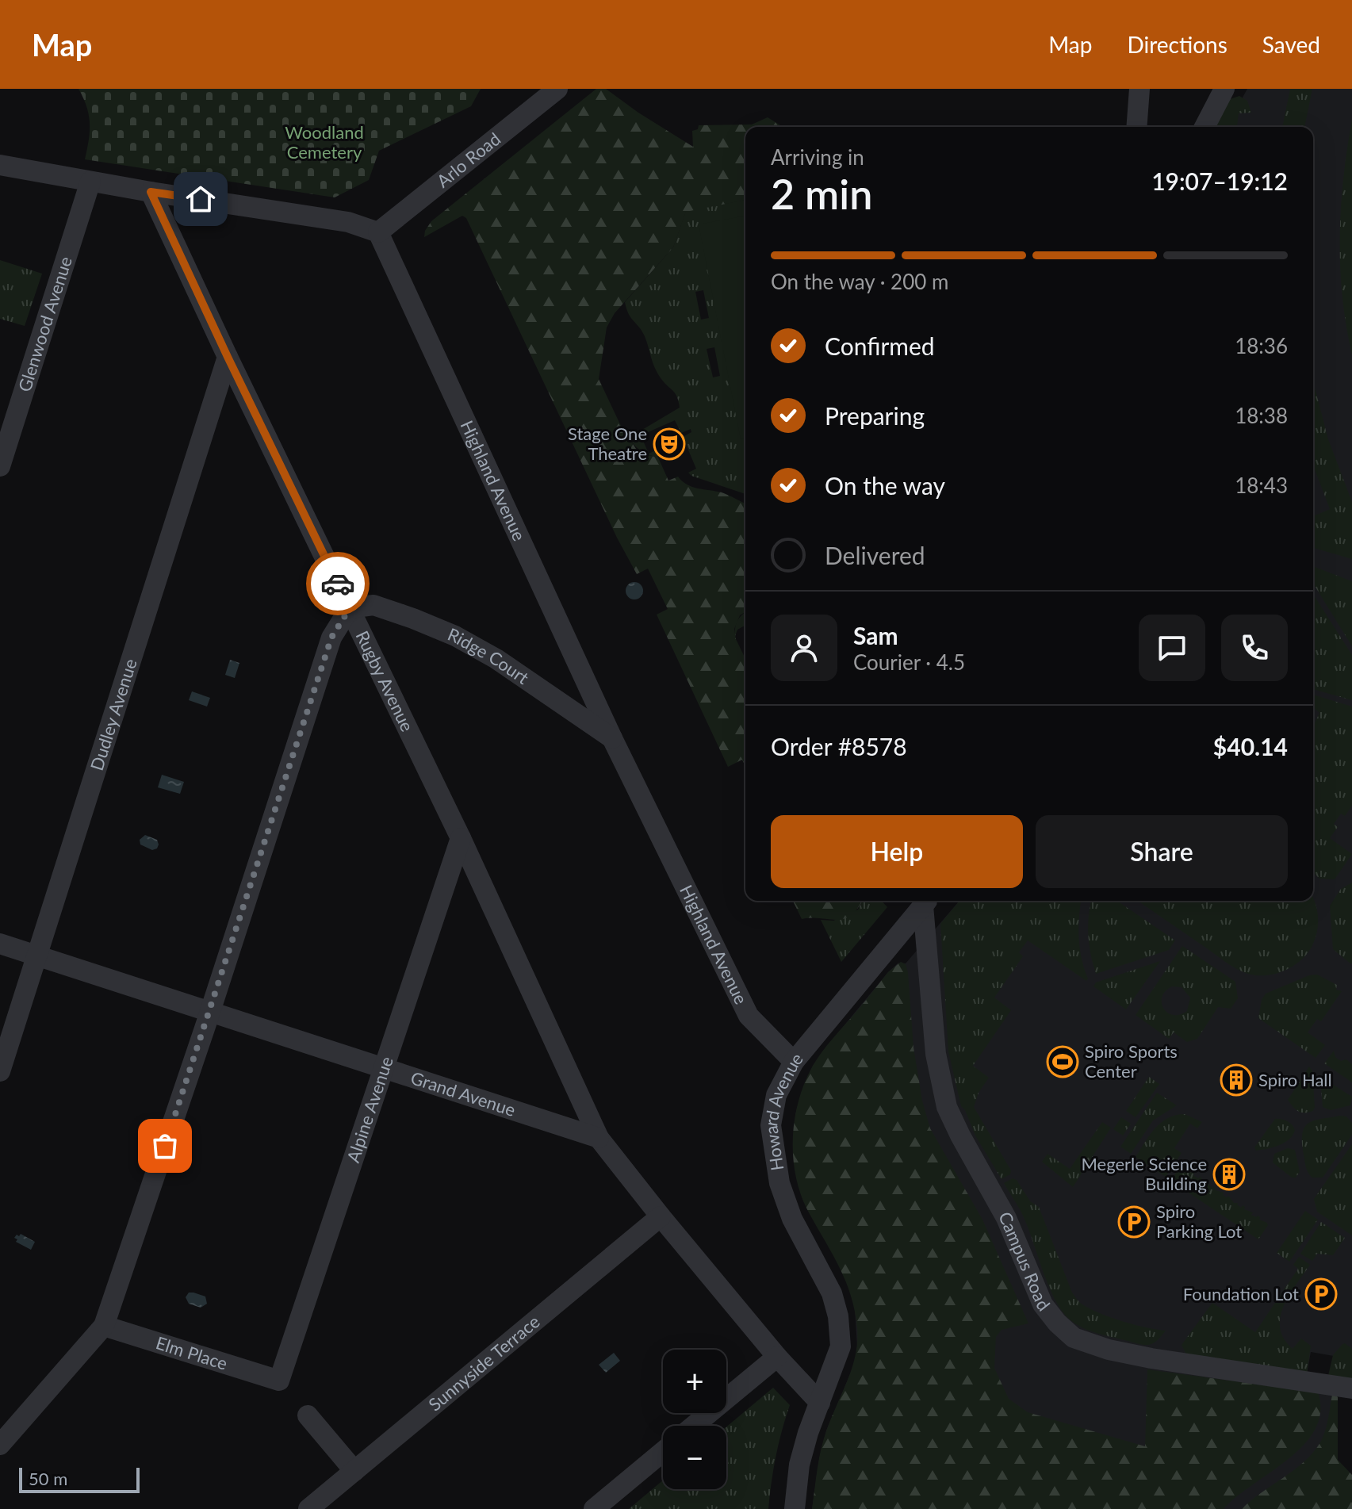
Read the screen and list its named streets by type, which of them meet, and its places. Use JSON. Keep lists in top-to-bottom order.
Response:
{
  "streets": {
    "street": [
      "Arlo Road",
      "Glenwood Avenue",
      "Highland Avenue",
      "Ridge Court",
      "Rugby Avenue",
      "Dudley Avenue",
      "Grand Avenue",
      "Alpine Avenue",
      "Howard Avenue",
      "Campus Road",
      "Elm Place",
      "Sunnyside Terrace"
    ]
  },
  "crossings": [
    ["Arlo Road", "Highland Avenue"],
    ["Highland Avenue", "Ridge Court"],
    ["Highland Avenue", "Howard Avenue"],
    ["Ridge Court", "Rugby Avenue"],
    ["Rugby Avenue", "Dudley Avenue"],
    ["Rugby Avenue", "Grand Avenue"],
    ["Rugby Avenue", "Alpine Avenue"],
    ["Dudley Avenue", "Grand Avenue"],
    ["Grand Avenue", "Alpine Avenue"],
    ["Alpine Avenue", "Elm Place"],
    ["Howard Avenue", "Campus Road"]
  ],
  "parks": ["Woodland Cemetery"],
  "places": {
    "theatre": ["Stage One Theatre"],
    "sports": ["Spiro Sports Center"],
    "building": ["Spiro Hall", "Megerle Science Building"],
    "parking": ["Spiro Parking Lot", "Foundation Lot"]
  },
  "scale_bar": "50 m",
  "page": {
    "header": "Map",
    "nav": ["Map", "Directions", "Saved"],
    "heading": ["2 min", "Arriving in", "19:07–19:12"],
    "panel": [
      "Sam",
      "Courier · 4.5",
      "Order #8578",
      "$40.14"
    ],
    "bar": "On the way · 200 m",
    "list": [
      ["Confirmed", "18:36"],
      ["Preparing", "18:38"],
      ["On the way", "18:43"],
      "Delivered"
    ],
    "buttons": ["Help", "Share"],
    "map_buttons": ["+", "−"],
    "scale": "50 m"
  }
}
